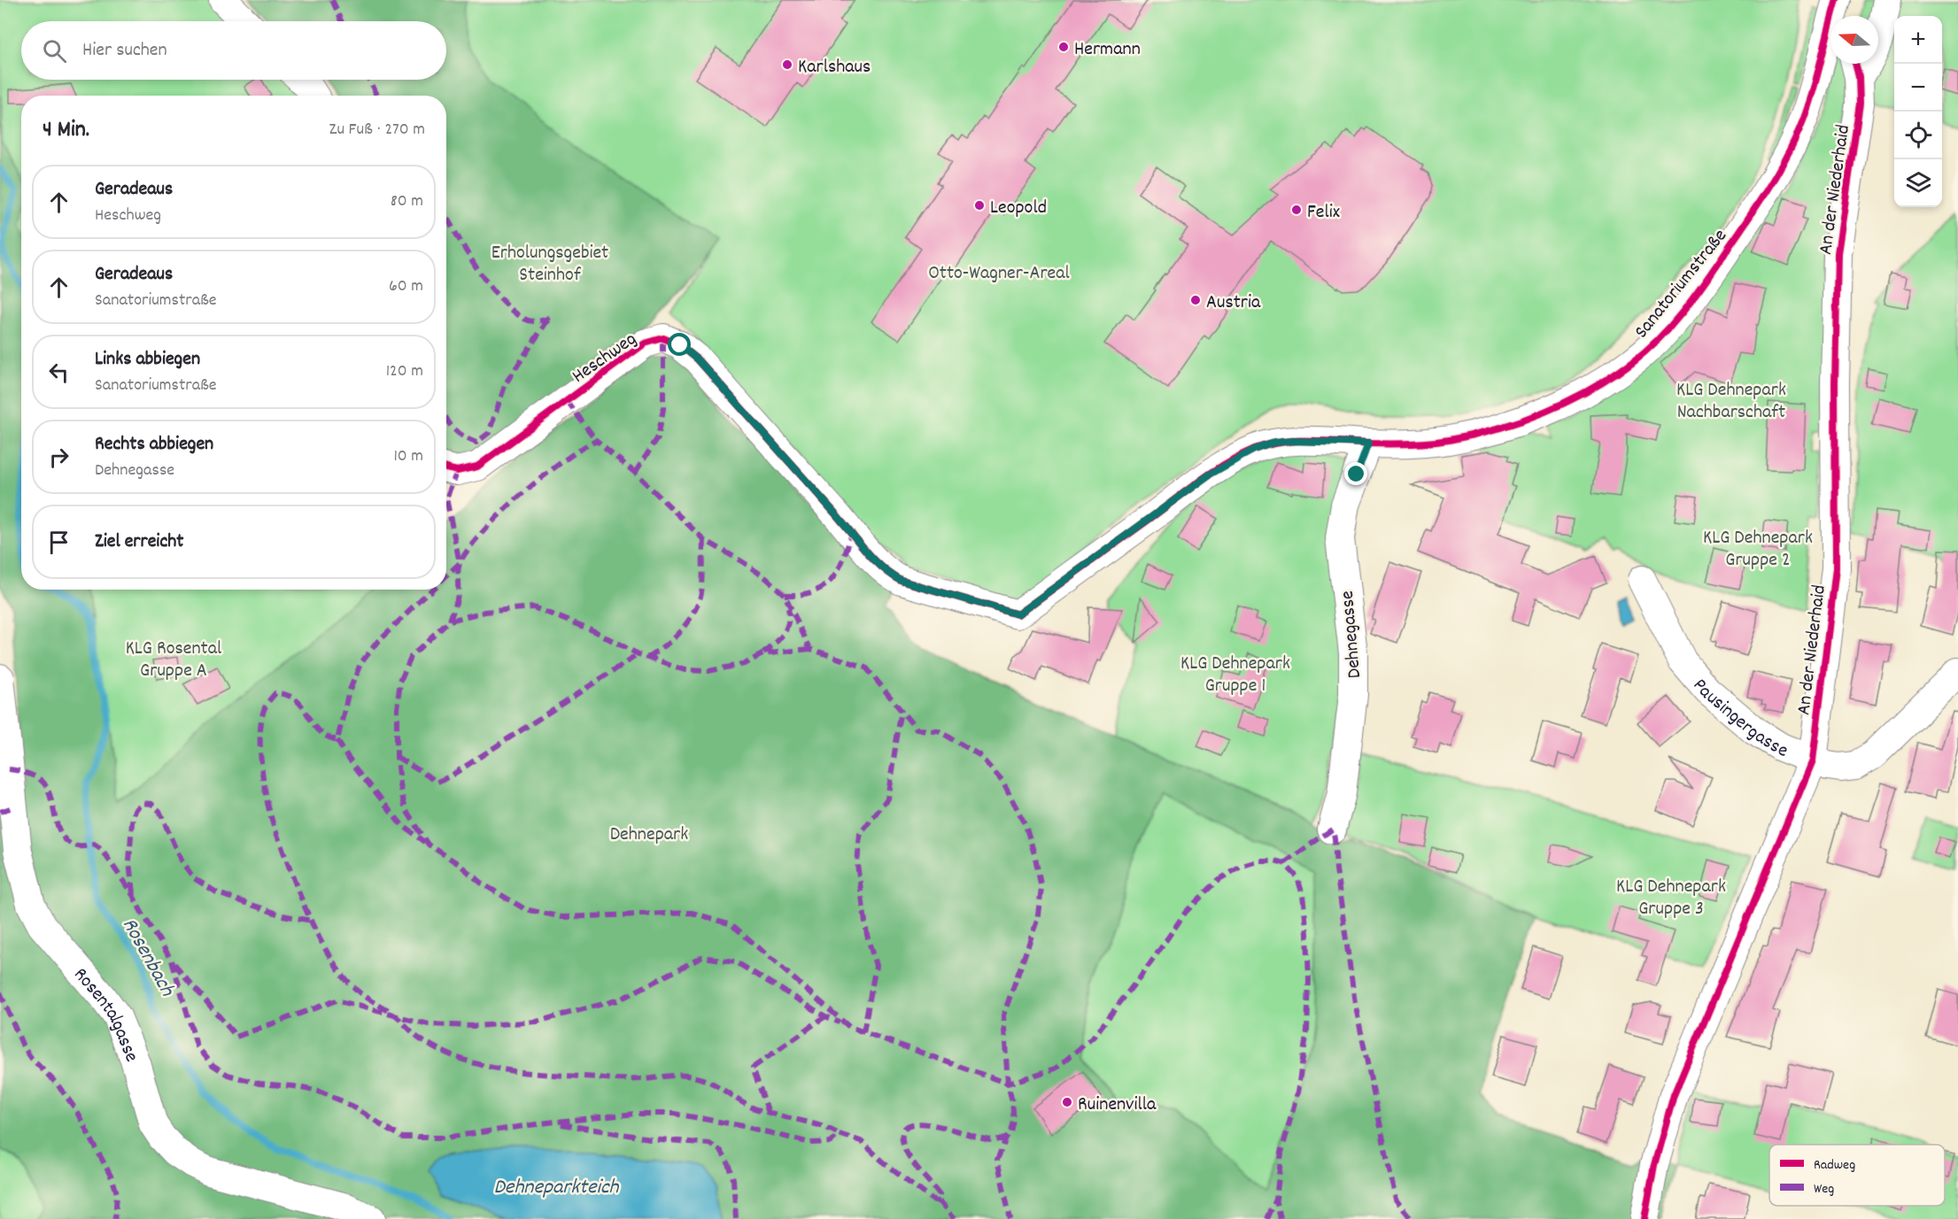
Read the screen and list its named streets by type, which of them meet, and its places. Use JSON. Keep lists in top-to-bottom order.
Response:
{
  "streets": {
    "street": [
      "An der Niederhaid",
      "Sanatoriumstraße",
      "Heschweg",
      "Dehnegasse",
      "Pausingergasse",
      "Rosentalgasse"
    ]
  },
  "crossings": [
    ["An der Niederhaid", "Pausingergasse"],
    ["Sanatoriumstraße", "Heschweg"],
    ["Sanatoriumstraße", "Dehnegasse"]
  ],
  "water": ["Rosenbach", "Dehneparkteich"],
  "parks": [
    "Erholungsgebiet Steinhof",
    "Otto-Wagner-Areal",
    "KLG Dehnepark Nachbarschaft",
    "KLG Dehnepark Gruppe 2",
    "KLG Rosental Gruppe A",
    "KLG Dehnepark Gruppe 1",
    "Dehnepark",
    "KLG Dehnepark Gruppe 3"
  ],
  "places": [
    "Hermann",
    "Karlshaus",
    "Leopold",
    "Felix",
    "Austria",
    "Ruinenvilla"
  ],
  "legend": ["Radweg", "Weg"],
  "north": "left",
  "page": {
    "map_buttons": ["+", "−"],
    "search": "Hier suchen",
    "heading": ["4 Min.", "Zu Fuß · 270 m"],
    "list": [
      ["Geradeaus", "Heschweg", "80 m"],
      ["Geradeaus", "Sanatoriumstraße", "60 m"],
      ["Links abbiegen", "Sanatoriumstraße", "120 m"],
      ["Rechts abbiegen", "Dehnegasse", "10 m"],
      "Ziel erreicht"
    ]
  }
}
